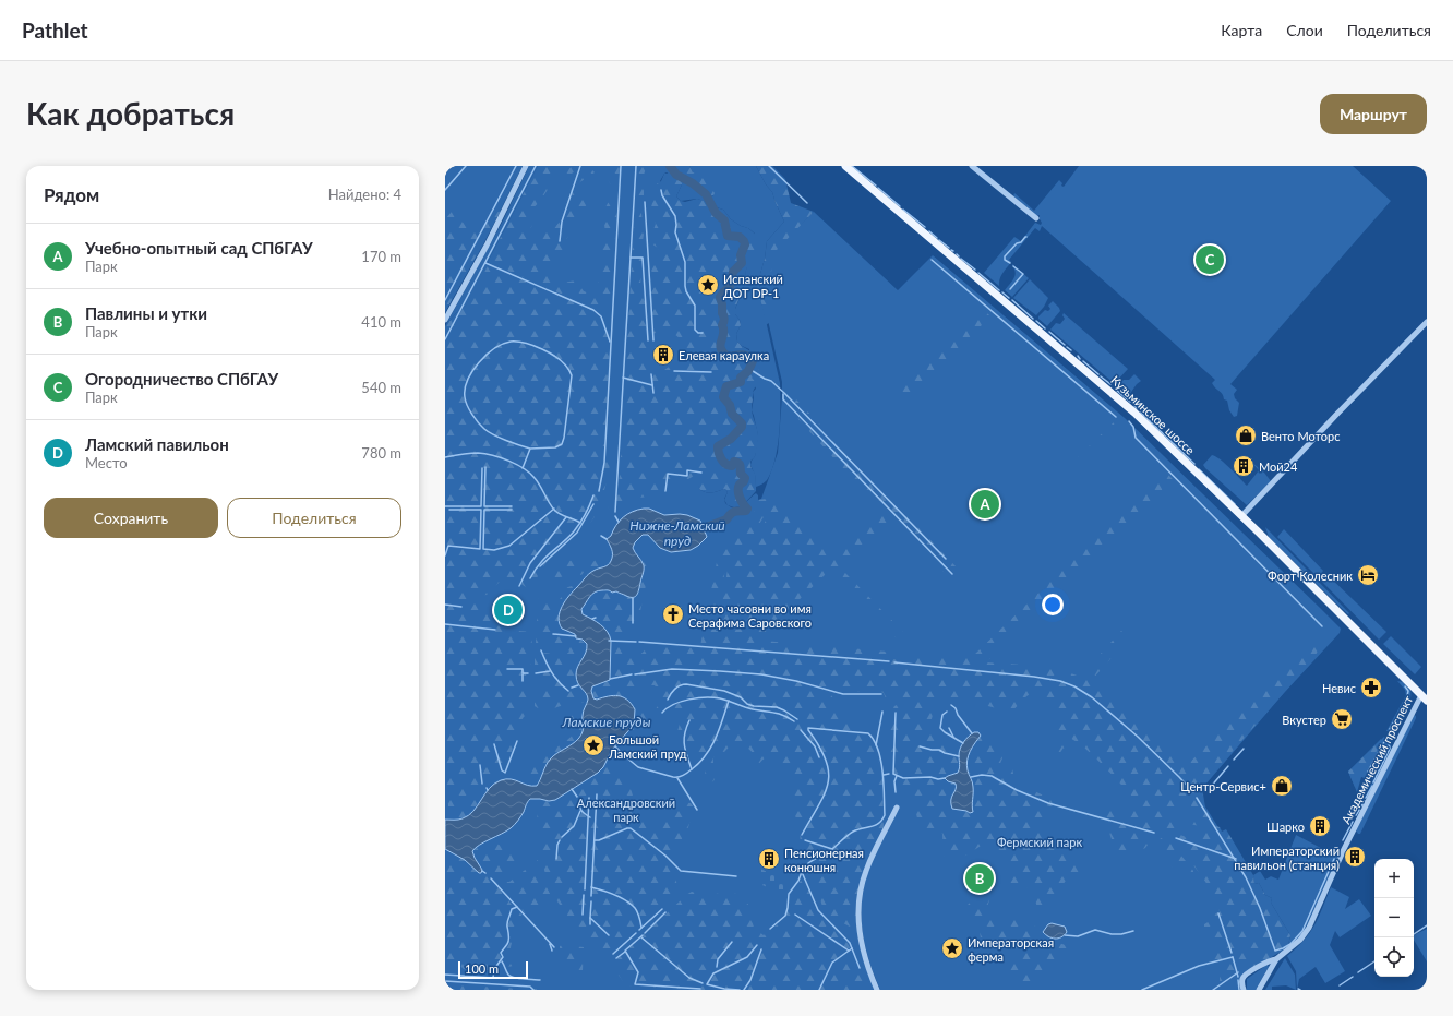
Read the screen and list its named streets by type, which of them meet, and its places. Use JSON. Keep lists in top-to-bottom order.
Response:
{
  "streets": {
    "main road": ["Кузьминское шоссе"],
    "street": ["Академический проспект"]
  },
  "crossings": [
    ["Кузьминское шоссе", "Академический проспект"]
  ],
  "water": ["Нижне-Ламский пруд", "Ламские пруды"],
  "parks": ["Александровский парк", "Фермский парк"],
  "places": {
    "place": ["Испанский ДОТ DP-1", "Большой Ламский пруд", "Императорская ферма"],
    "building": [
      "Елевая караулка",
      "Мой24",
      "Шарко",
      "Императорский павильон (станция)",
      "Пенсионерная конюшня"
    ],
    "shop": ["Венто Моторс", "Центр-Сервис+"],
    "hotel": ["Форт Колесник"],
    "church": ["Место часовни во имя Серафима Саровского"],
    "pharmacy": ["Невис"],
    "supermarket": ["Вкустер"]
  },
  "scale_bar": "100 m",
  "page": {
    "header": "Pathlet",
    "nav": ["Карта", "Слои", "Поделиться"],
    "buttons": [
      "Маршрут",
      ["Сохранить", "Поделиться"]
    ],
    "title": "Как добраться",
    "heading": ["Рядом", "Найдено: 4"],
    "list": [
      {
        "mark": "A",
        "name": "Учебно-опытный сад СПбГАУ",
        "note": "Парк",
        "value": "170 m"
      },
      {
        "mark": "B",
        "name": "Павлины и утки",
        "note": "Парк",
        "value": "410 m"
      },
      {
        "mark": "C",
        "name": "Огородничество СПбГАУ",
        "note": "Парк",
        "value": "540 m"
      },
      {
        "mark": "D",
        "name": "Ламский павильон",
        "note": "Место",
        "value": "780 m"
      }
    ],
    "pins": [
      "C",
      "A",
      "D",
      "B"
    ],
    "map_buttons": ["+", "−"],
    "scale": "100 m"
  }
}
